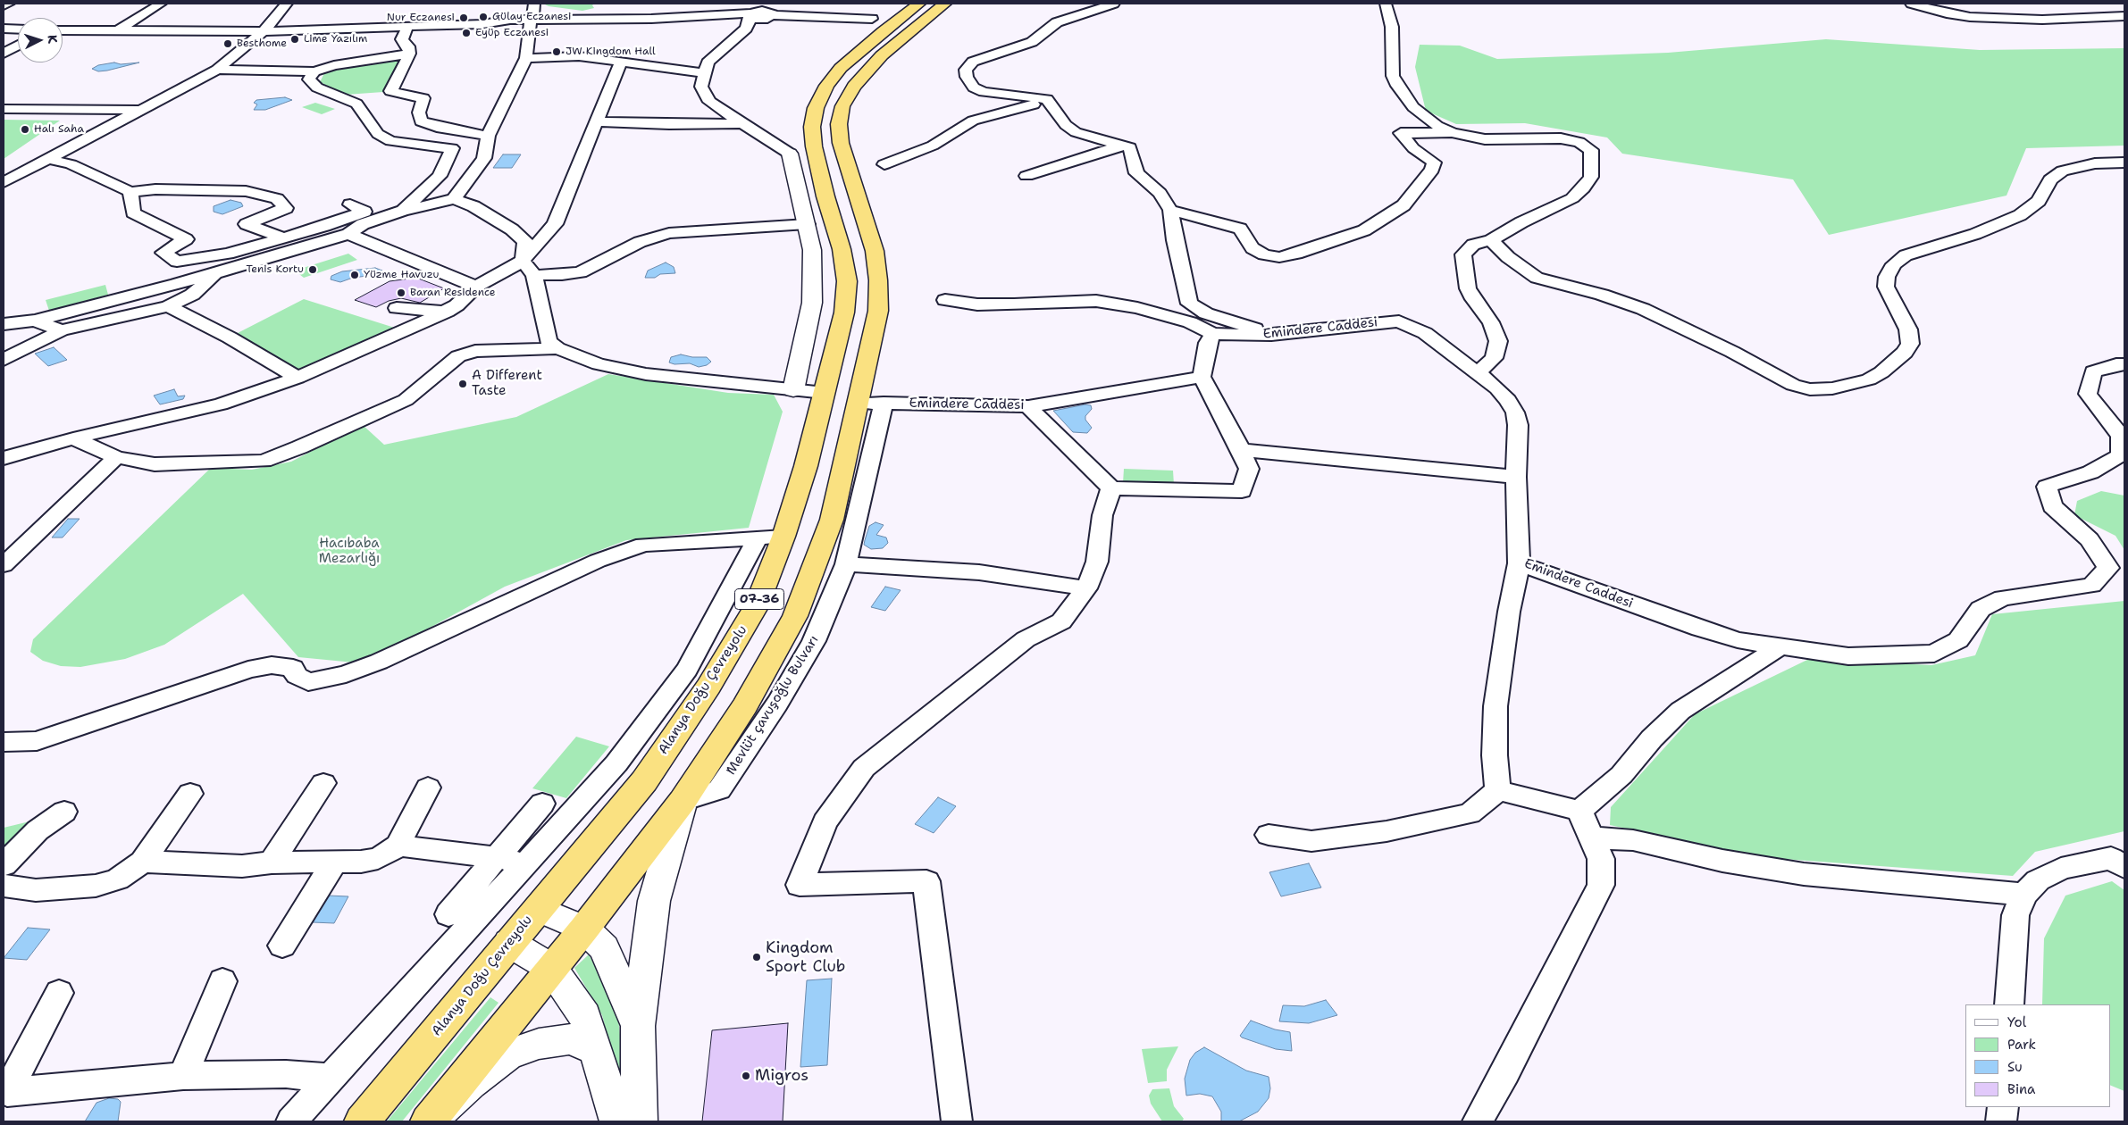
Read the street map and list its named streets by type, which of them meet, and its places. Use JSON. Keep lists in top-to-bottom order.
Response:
{
  "streets": {
    "highway": ["07-36", "Alanya Doğu Çevreyolu"],
    "street": ["Emindere Caddesi", "Mevlüt çavuşoğlu Bulvarı"]
  },
  "crossings": [
    ["Emindere Caddesi", "07-36"],
    ["Emindere Caddesi", "Mevlüt çavuşoğlu Bulvarı"],
    ["07-36", "Mevlüt çavuşoğlu Bulvarı"]
  ],
  "parks": ["Hacıbaba Mezarlığı"],
  "places": [
    "Gülay Eczanesi",
    "Nur Eczanesi",
    "Eyüp Eczanesi",
    "Lime Yazılım",
    "Besthome",
    "JW Kingdom Hall",
    "Halı Saha",
    "Tenis Kortu",
    "Yüzme Havuzu",
    "Baran Residence",
    "A Different Taste",
    "Kingdom Sport Club",
    "Migros"
  ],
  "legend": [
    "Yol",
    "Park",
    "Su",
    "Bina"
  ],
  "north": "right"
}
